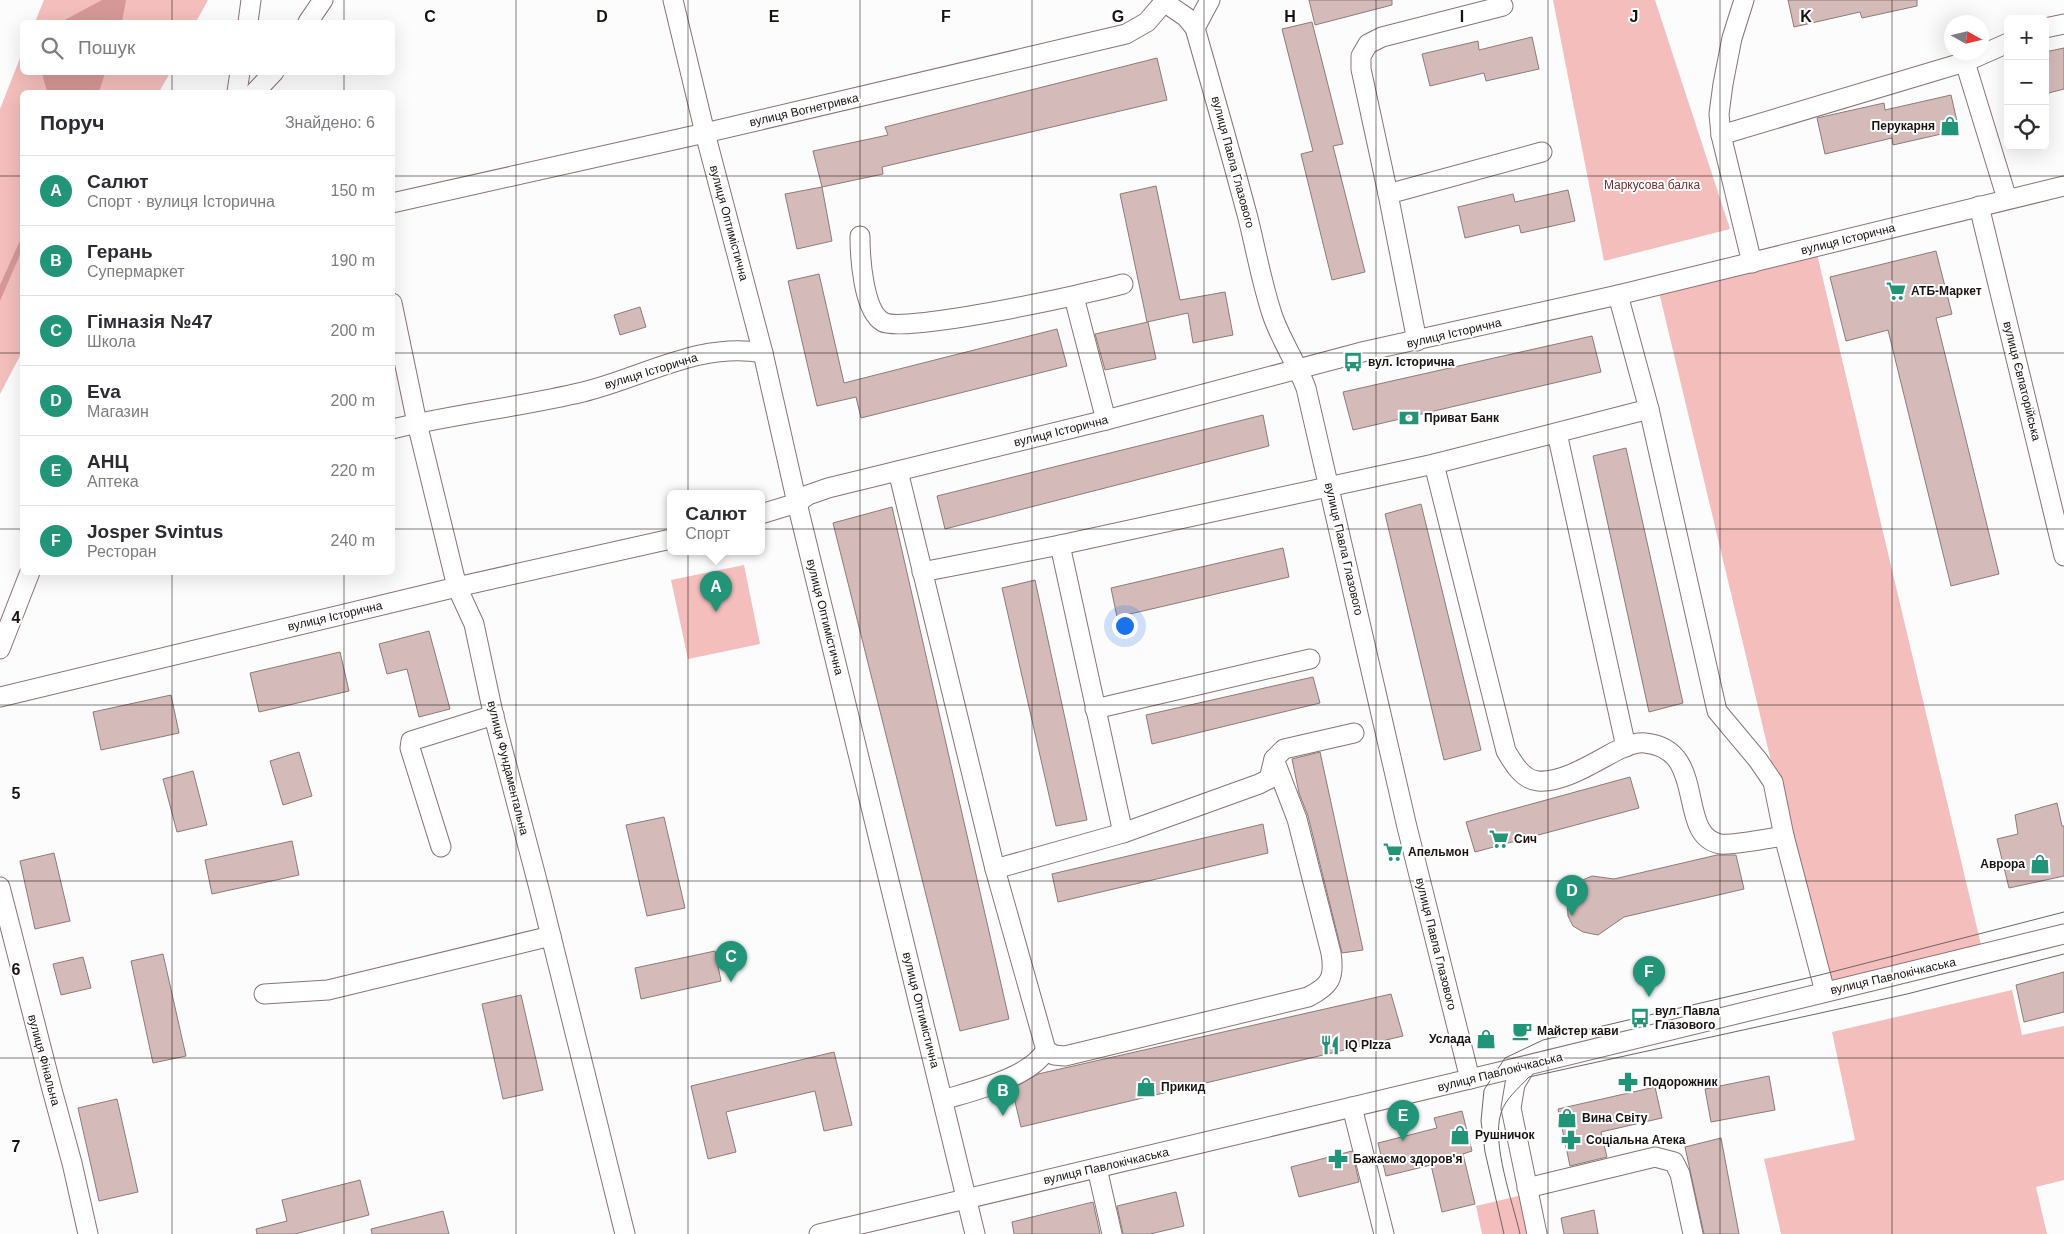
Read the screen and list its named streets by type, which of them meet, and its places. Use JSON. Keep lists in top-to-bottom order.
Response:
{
  "streets": {
    "street": [
      "вулиця Вогнетривка",
      "вулиця Павла Глазового",
      "вулиця Оптимістична",
      "вулиця Історична",
      "вулиця Євпаторійська",
      "вулиця Фундаментальна",
      "вулиця Павлокічкаська",
      "вулиця Фінальна"
    ]
  },
  "crossings": [
    ["вулиця Вогнетривка", "вулиця Павла Глазового"],
    ["вулиця Вогнетривка", "вулиця Оптимістична"],
    ["вулиця Павла Глазового", "вулиця Історична"],
    ["вулиця Павла Глазового", "вулиця Павлокічкаська"],
    ["вулиця Оптимістична", "вулиця Історична"],
    ["вулиця Оптимістична", "вулиця Павлокічкаська"],
    ["вулиця Історична", "вулиця Євпаторійська"],
    ["вулиця Історична", "вулиця Фундаментальна"]
  ],
  "parks": ["Маркусова балка"],
  "places": {
    "shop": [
      "Перукарня",
      "Аврора",
      "Услада",
      "Прикид",
      "Вина Світу",
      "Рушничок"
    ],
    "supermarket": ["АТБ-Маркет", "Сич", "Апельмон"],
    "bus stop": ["вул. Історична", "вул. Павла Глазового"],
    "bank": ["Приват Банк"],
    "cafe": ["Майстер кави"],
    "restaurant": ["IQ PIzza"],
    "pharmacy": ["Подорожник", "Соціальна Атека", "Бажаємо здоров'я"]
  },
  "north": "right",
  "page": {
    "map_buttons": ["+", "−"],
    "search": "Пошук",
    "heading": ["Поруч", "Знайдено: 6"],
    "list": [
      {
        "mark": "A",
        "name": "Салют",
        "note": "Спорт · вулиця Історична",
        "value": "150 m"
      },
      {
        "mark": "B",
        "name": "Герань",
        "note": "Супермаркет",
        "value": "190 m"
      },
      {
        "mark": "C",
        "name": "Гімназія №47",
        "note": "Школа",
        "value": "200 m"
      },
      {
        "mark": "D",
        "name": "Eva",
        "note": "Магазин",
        "value": "200 m"
      },
      {
        "mark": "E",
        "name": "АНЦ",
        "note": "Аптека",
        "value": "220 m"
      },
      {
        "mark": "F",
        "name": "Josper Svintus",
        "note": "Ресторан",
        "value": "240 m"
      }
    ],
    "popup": ["Салют", "Спорт"],
    "pins": [
      "A",
      "D",
      "C",
      "F",
      "B",
      "E"
    ]
  },
  "grid": {
    "columns": [
      "C",
      "D",
      "E",
      "F",
      "G",
      "H",
      "I",
      "J",
      "K"
    ],
    "rows": [
      "4",
      "5",
      "6",
      "7"
    ]
  }
}
